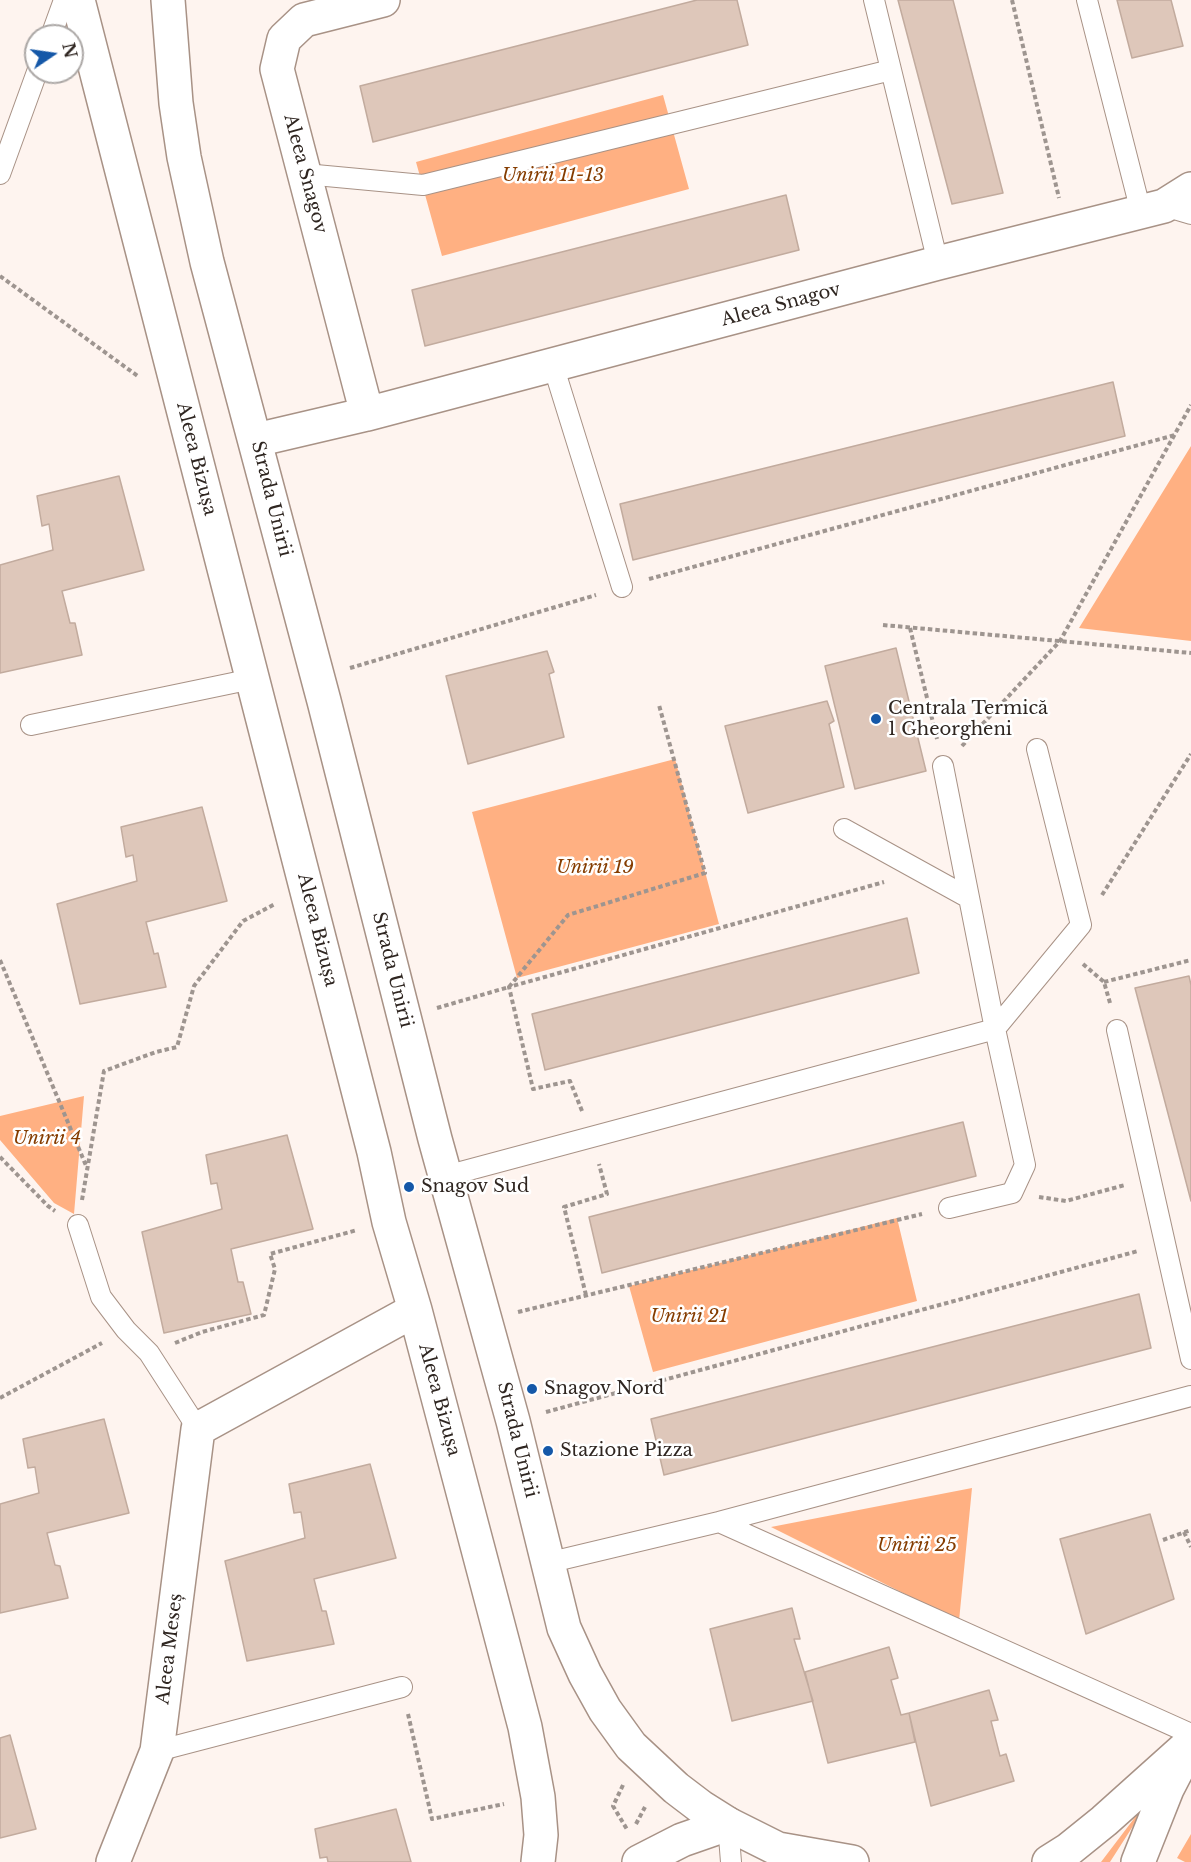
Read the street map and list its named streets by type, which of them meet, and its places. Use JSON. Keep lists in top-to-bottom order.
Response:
{
  "streets": {
    "street": [
      "Aleea Snagov",
      "Aleea Bizușa",
      "Strada Unirii",
      "Aleea Meseș"
    ]
  },
  "crossings": [
    ["Aleea Snagov", "Strada Unirii"]
  ],
  "parks": [
    "Unirii 11-13",
    "Unirii 19",
    "Unirii 4",
    "Unirii 21",
    "Unirii 25"
  ],
  "places": [
    "Centrala Termică 1 Gheorgheni",
    "Snagov Sud",
    "Snagov Nord",
    "Stazione Pizza"
  ],
  "north": "right"
}
